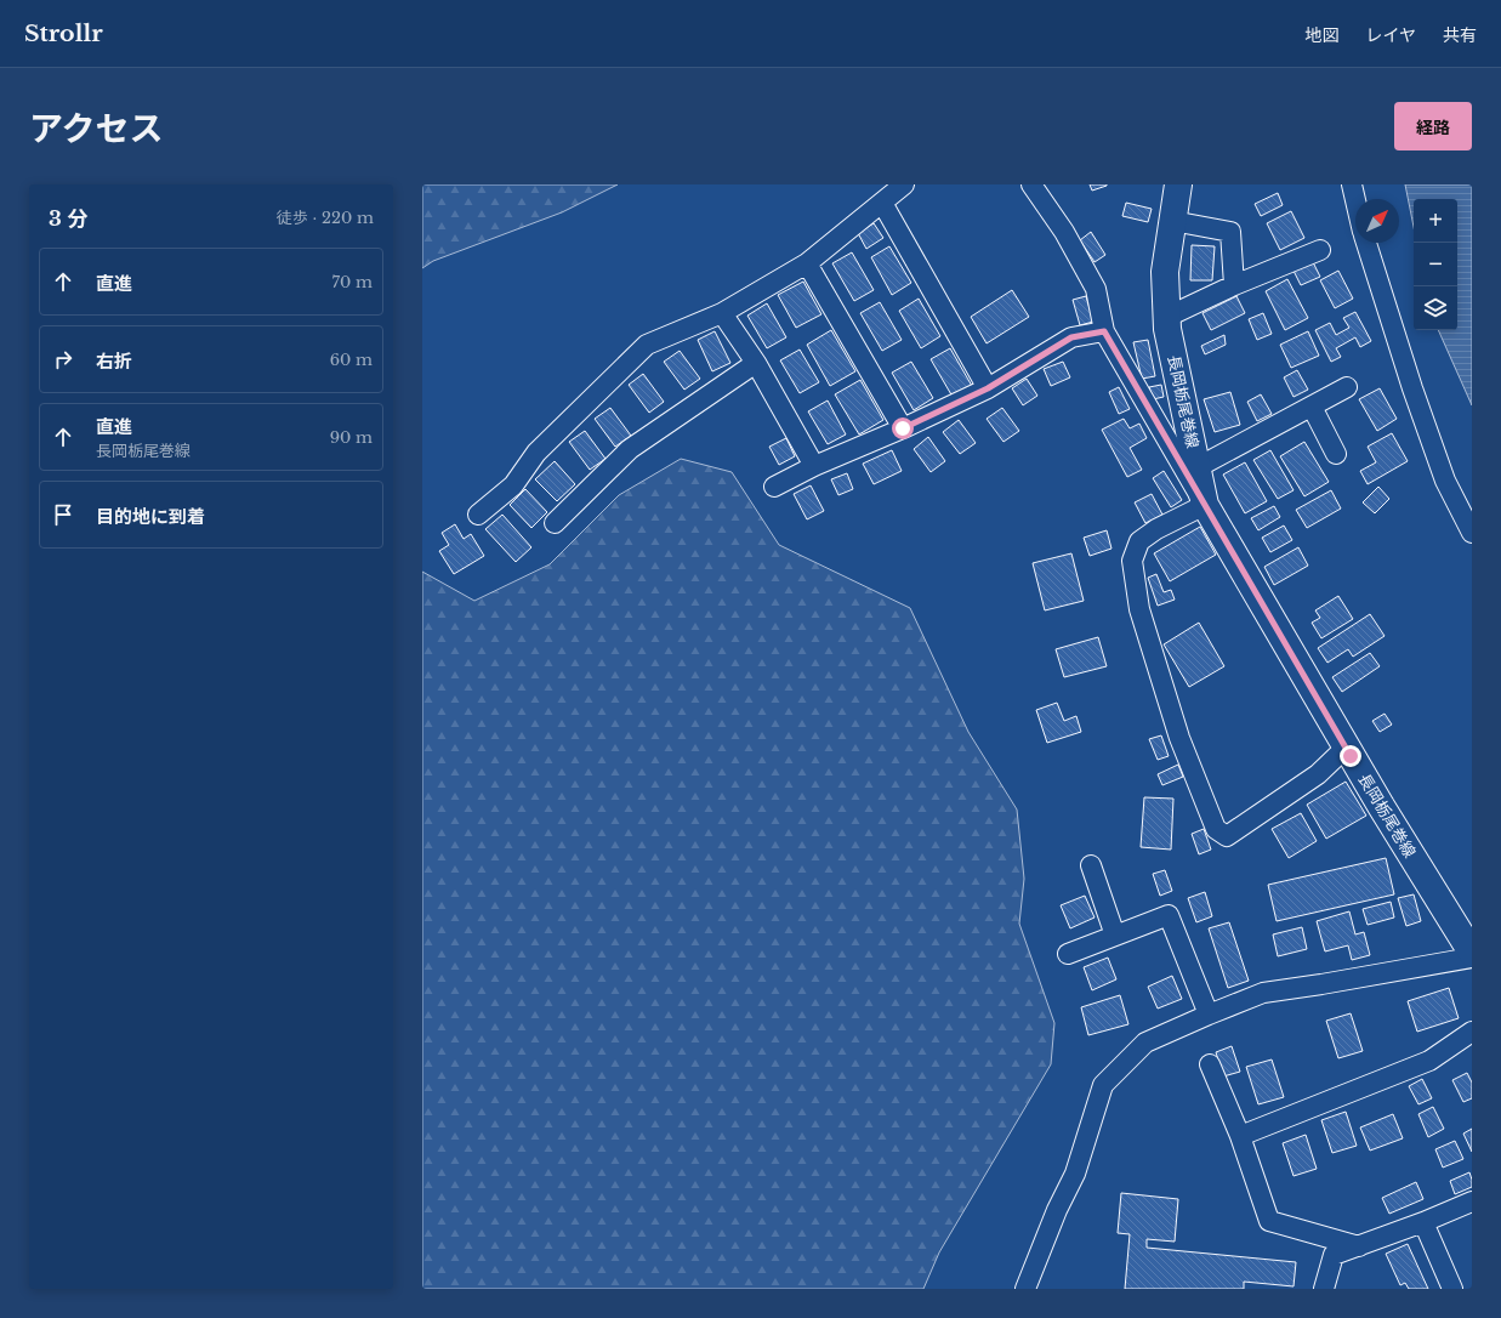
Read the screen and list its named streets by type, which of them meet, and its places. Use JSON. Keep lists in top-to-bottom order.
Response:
{
  "streets": {
    "main road": ["長岡栃尾巻線"]
  },
  "north": "top right",
  "page": {
    "header": "Strollr",
    "nav": ["地図", "レイヤ", "共有"],
    "title": "アクセス",
    "buttons": "経路",
    "heading": ["3 分", "徒歩 · 220 m"],
    "map_buttons": ["+", "−"],
    "list": [
      ["直進", "70 m"],
      ["右折", "60 m"],
      ["直進", "長岡栃尾巻線", "90 m"],
      "目的地に到着"
    ]
  }
}
